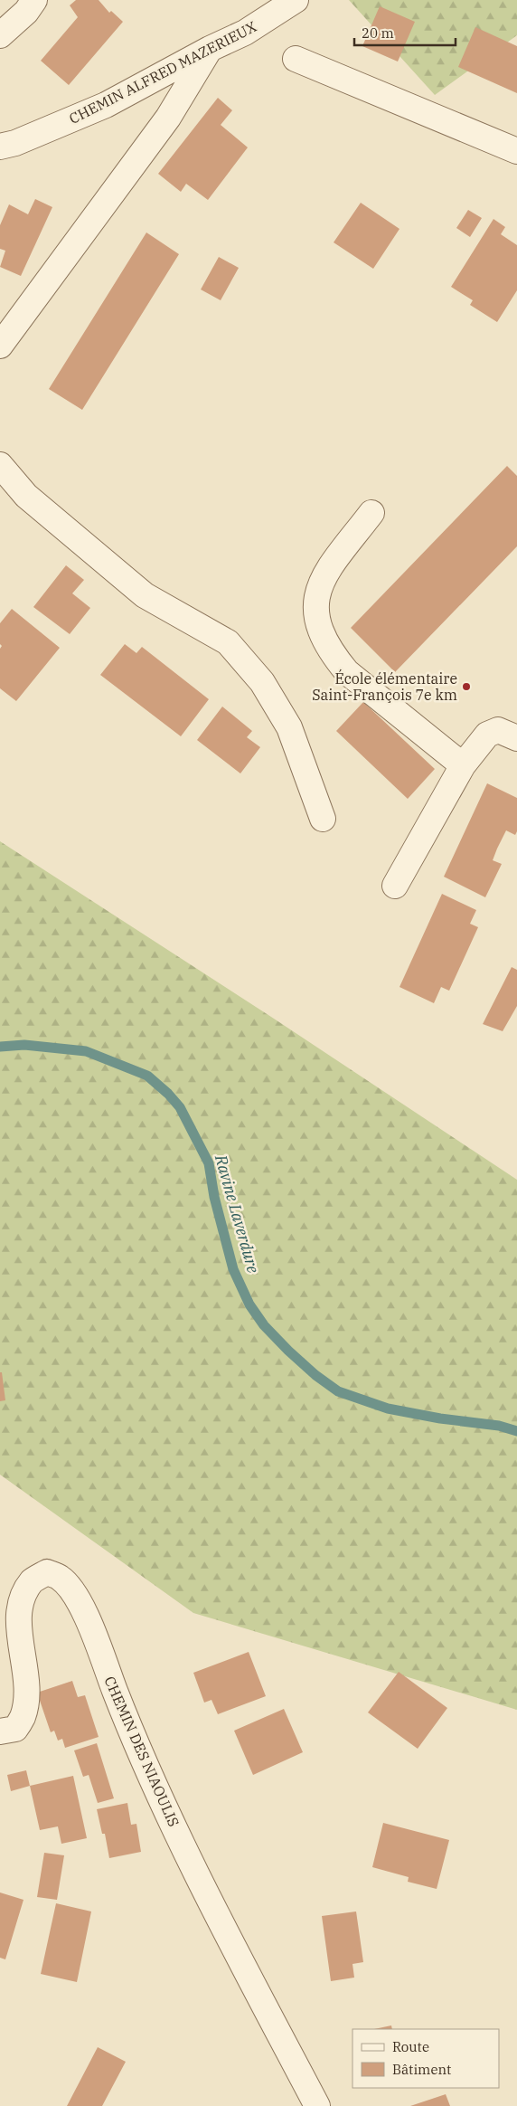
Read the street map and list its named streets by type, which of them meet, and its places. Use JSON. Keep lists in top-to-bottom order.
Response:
{
  "streets": {
    "street": ["CHEMIN ALFRED MAZERIEUX", "CHEMIN DES NIAOULIS"]
  },
  "water": ["Ravine Laverdure"],
  "places": ["École élémentaire Saint-François 7e km"],
  "legend": ["Route", "Bâtiment"],
  "scale_bar": "20 m"
}
